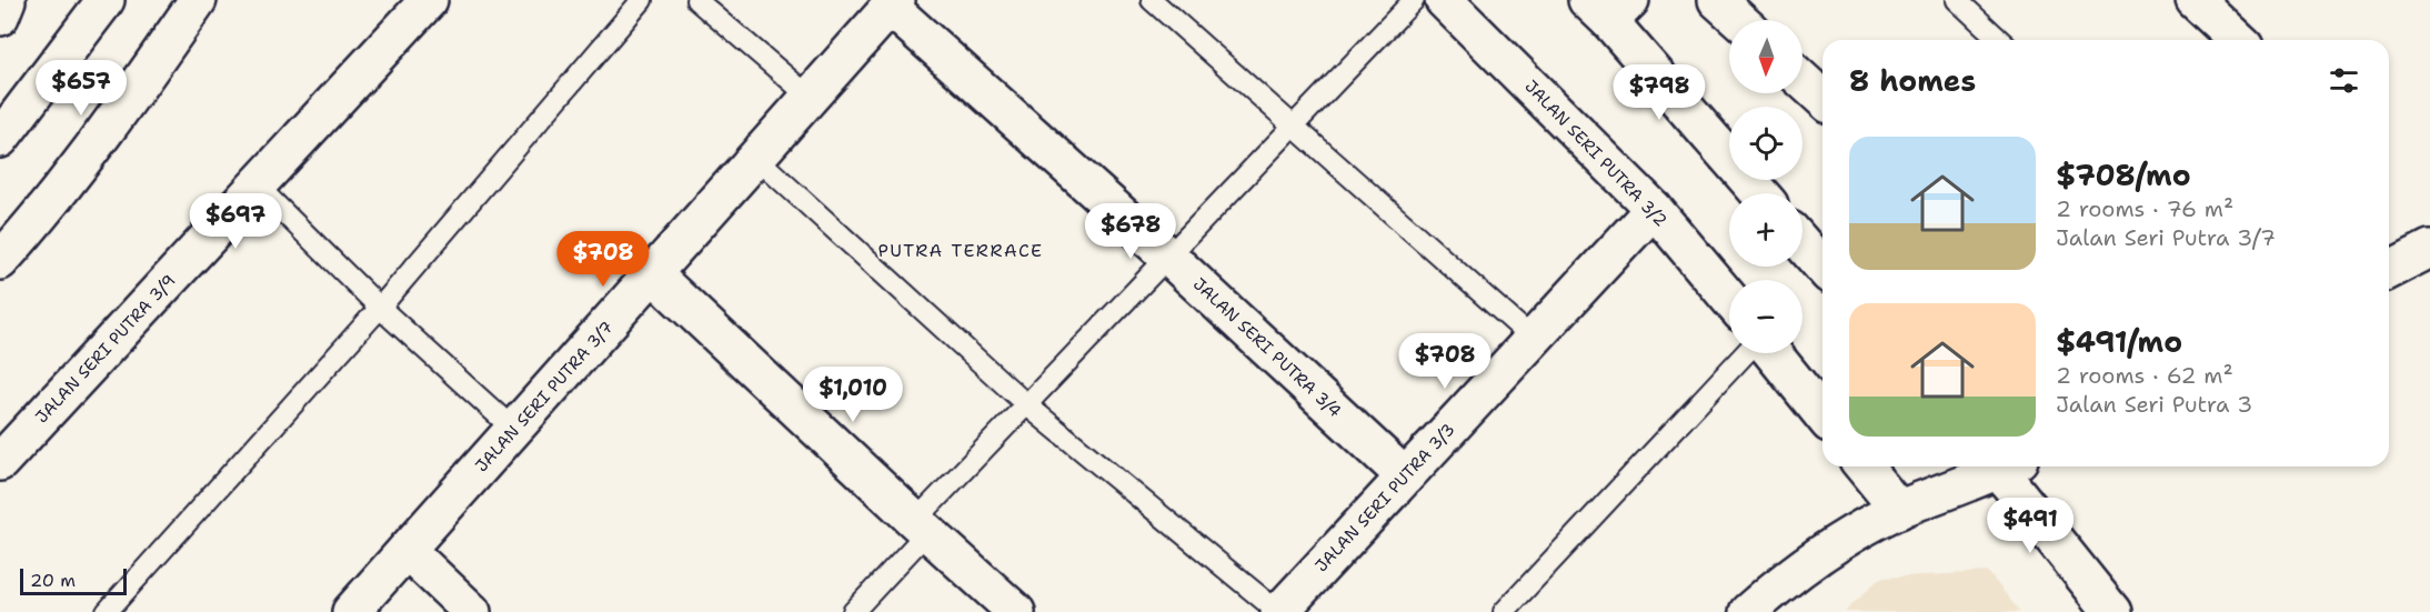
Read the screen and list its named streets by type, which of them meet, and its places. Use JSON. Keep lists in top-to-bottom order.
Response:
{
  "streets": {
    "street": [
      "JALAN SERI PUTRA 3/2",
      "JALAN SERI PUTRA 3/4",
      "JALAN SERI PUTRA 3/9",
      "JALAN SERI PUTRA 3/7",
      "JALAN SERI PUTRA 3/3"
    ]
  },
  "crossings": [
    ["JALAN SERI PUTRA 3/2", "JALAN SERI PUTRA 3/3"],
    ["JALAN SERI PUTRA 3/4", "JALAN SERI PUTRA 3/7"],
    ["JALAN SERI PUTRA 3/4", "JALAN SERI PUTRA 3/3"]
  ],
  "districts": ["PUTRA TERRACE"],
  "scale_bar": "20 m",
  "north": "bottom",
  "page": {
    "map_buttons": ["+", "−"],
    "heading": "8 homes",
    "price": [
      "$657",
      "$798",
      "$697",
      "$678",
      "$708",
      "$708",
      "$1,010",
      "$491"
    ],
    "list": [
      {
        "name": "$708/mo",
        "note": "2 rooms · 76 m² · Jalan Seri Putra 3/7"
      },
      {
        "name": "$491/mo",
        "note": "2 rooms · 62 m² · Jalan Seri Putra 3"
      }
    ],
    "scale": "20 m"
  }
}
